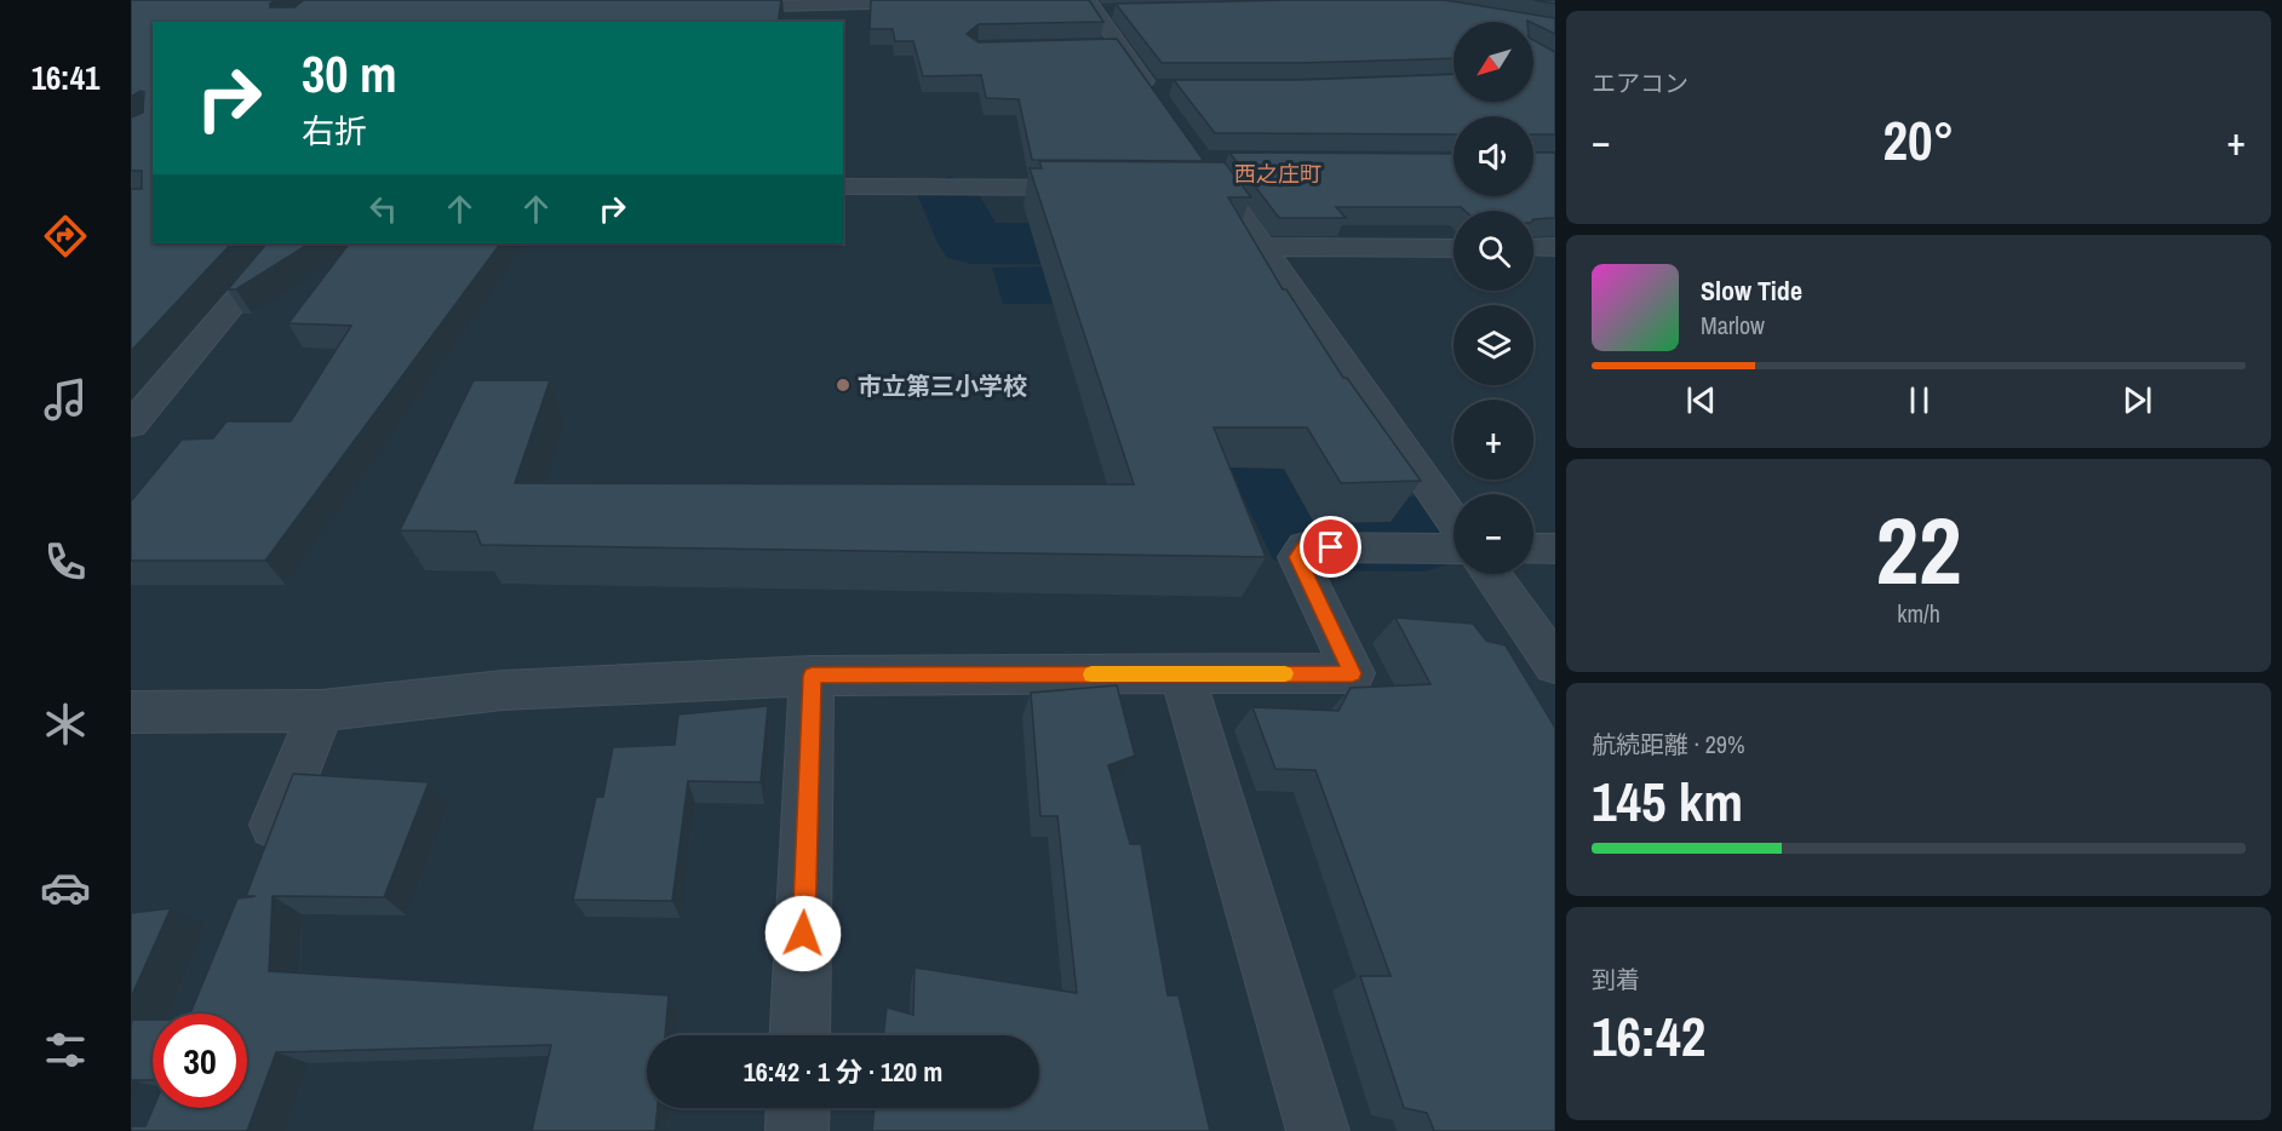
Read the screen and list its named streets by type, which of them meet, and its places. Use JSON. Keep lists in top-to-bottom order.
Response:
{
  "districts": ["西之庄町"],
  "places": ["市立第三小学校"],
  "north": "bottom left",
  "page": {
    "tabs": "16:41",
    "tile": [
      "エアコン",
      ["22", "km/h"],
      ["航続距離 · 29%", "145 km"],
      ["到着", "16:42"]
    ],
    "map_buttons": ["+", "−"],
    "turn": ["30 m", "右折"],
    "heat": ["−", "20°", "+"],
    "song": ["Slow Tide", "Marlow"],
    "limit": "30",
    "trip": "16:42 · 1 分 · 120 m"
  }
}
